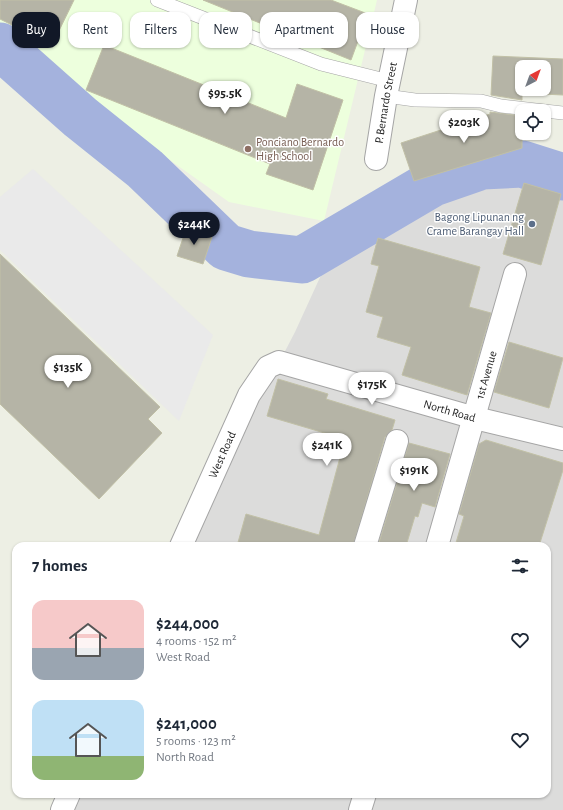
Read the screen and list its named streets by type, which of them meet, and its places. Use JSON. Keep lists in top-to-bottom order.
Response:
{
  "streets": {
    "street": [
      "P. Bernardo Street",
      "1st Avenue",
      "North Road",
      "West Road"
    ]
  },
  "crossings": [
    ["1st Avenue", "North Road"],
    ["North Road", "West Road"]
  ],
  "places": ["Ponciano Bernardo High School", "Bagong Lipunan ng Crame Barangay Hall"],
  "north": "top right",
  "page": {
    "chip": [
      "Buy",
      "Rent",
      "Filters",
      "New",
      "Apartment",
      "House"
    ],
    "price": [
      "$95.5K",
      "$203K",
      "$244K",
      "$135K",
      "$175K",
      "$241K",
      "$191K"
    ],
    "heading": "7 homes",
    "list": [
      {
        "name": "$244,000",
        "note": "4 rooms · 152 m² · West Road"
      },
      {
        "name": "$241,000",
        "note": "5 rooms · 123 m² · North Road"
      }
    ]
  }
}
